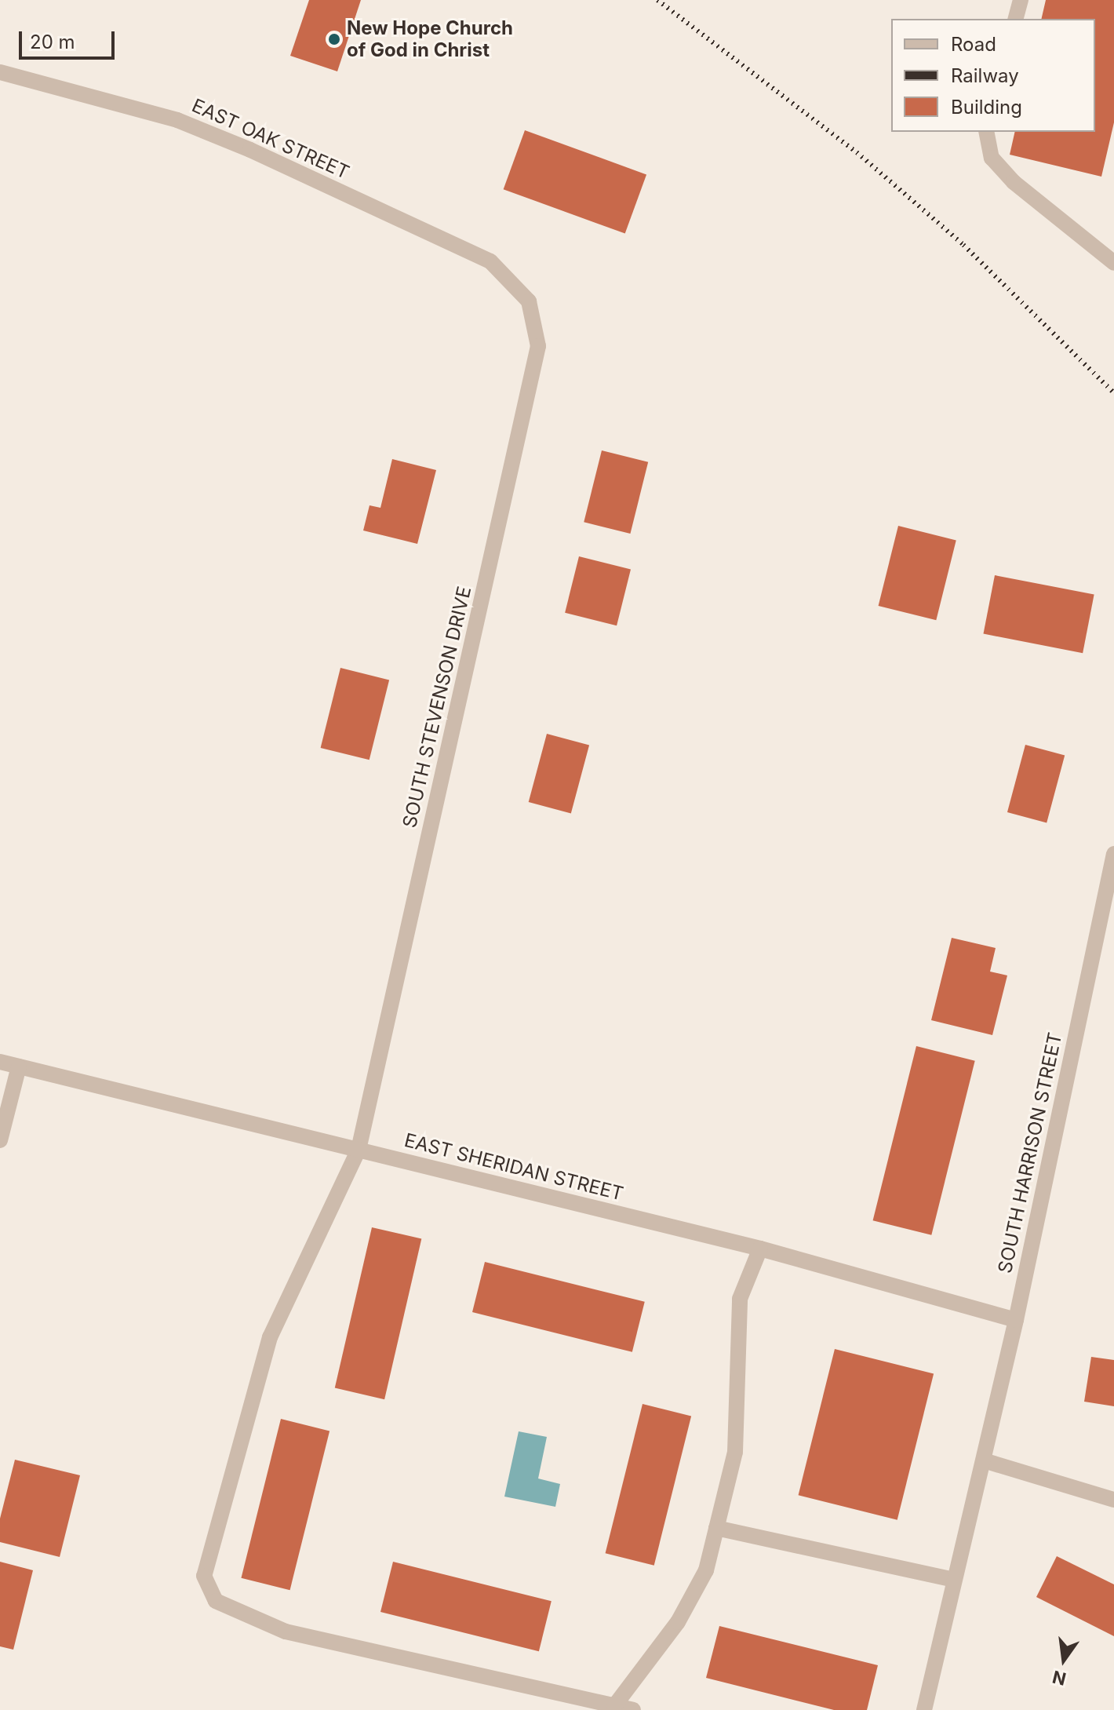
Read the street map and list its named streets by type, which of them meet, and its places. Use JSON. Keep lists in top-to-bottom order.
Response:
{
  "streets": {
    "street": [
      "EAST OAK STREET",
      "SOUTH STEVENSON DRIVE",
      "SOUTH HARRISON STREET",
      "EAST SHERIDAN STREET"
    ]
  },
  "crossings": [
    ["EAST OAK STREET", "SOUTH STEVENSON DRIVE"],
    ["SOUTH STEVENSON DRIVE", "EAST SHERIDAN STREET"],
    ["SOUTH HARRISON STREET", "EAST SHERIDAN STREET"]
  ],
  "places": ["New Hope Church of God in Christ"],
  "legend": ["Road", "Railway", "Building"],
  "scale_bar": "20 m",
  "north": "bottom"
}
